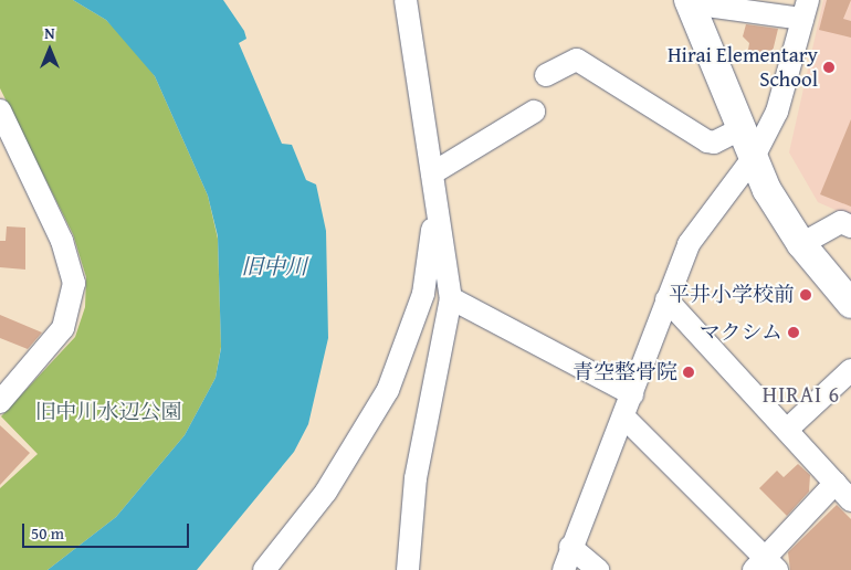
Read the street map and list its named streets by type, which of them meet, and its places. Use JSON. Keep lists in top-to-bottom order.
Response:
{
  "districts": ["HIRAI 6"],
  "water": ["旧中川"],
  "parks": ["旧中川水辺公園"],
  "places": [
    "Hirai Elementary School",
    "平井小学校前",
    "マクシム",
    "青空整骨院"
  ],
  "scale_bar": "50 m",
  "north": "top"
}
